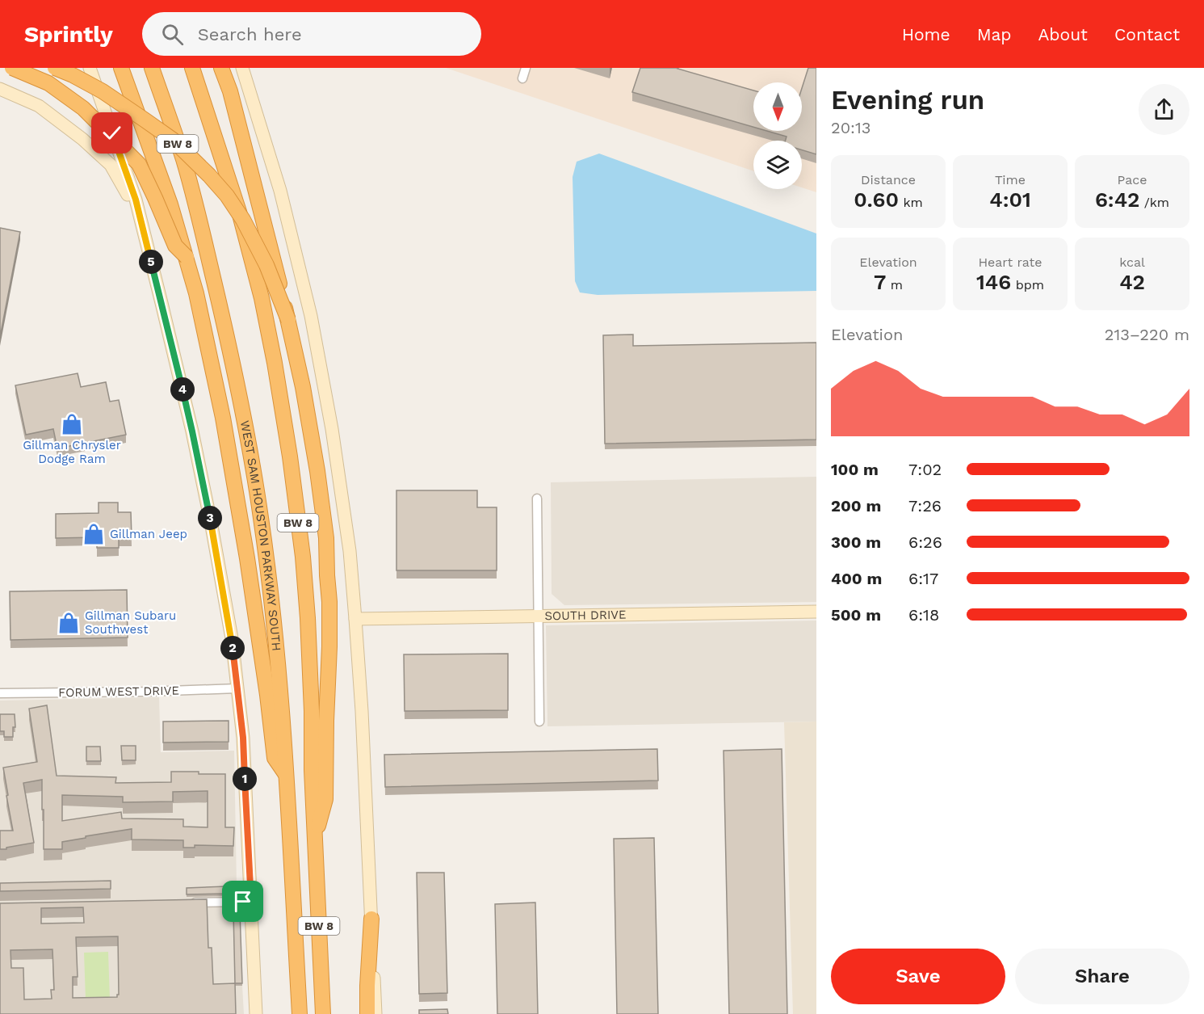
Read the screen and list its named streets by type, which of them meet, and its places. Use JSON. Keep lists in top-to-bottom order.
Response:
{
  "streets": {
    "highway": ["BW 8", "WEST SAM HOUSTON PARKWAY SOUTH"],
    "main road": ["SOUTH DRIVE"],
    "street": ["FORUM WEST DRIVE"]
  },
  "places": {
    "shop": ["Gillman Chrysler Dodge Ram", "Gillman Jeep", "Gillman Subaru Southwest"]
  },
  "north": "bottom",
  "page": {
    "header": "Sprintly",
    "search": "Search here",
    "nav": [
      "Home",
      "Map",
      "About",
      "Contact"
    ],
    "heading": ["Evening run", "20:13"],
    "stats": [
      ["Distance", "0.60 km"],
      ["Time", "4:01"],
      ["Pace", "6:42 /km"],
      ["Elevation", "7 m"],
      ["Heart rate", "146 bpm"],
      ["kcal", "42"]
    ],
    "pins": [
      "5",
      "4",
      "3",
      "2",
      "1"
    ],
    "chart": ["Elevation", "213–220 m"],
    "list": [
      {
        "name": "100 m",
        "note": "7:02"
      },
      {
        "name": "200 m",
        "note": "7:26"
      },
      {
        "name": "300 m",
        "note": "6:26"
      },
      {
        "name": "400 m",
        "note": "6:17"
      },
      {
        "name": "500 m",
        "note": "6:18"
      }
    ],
    "buttons": ["Save", "Share"]
  }
}
